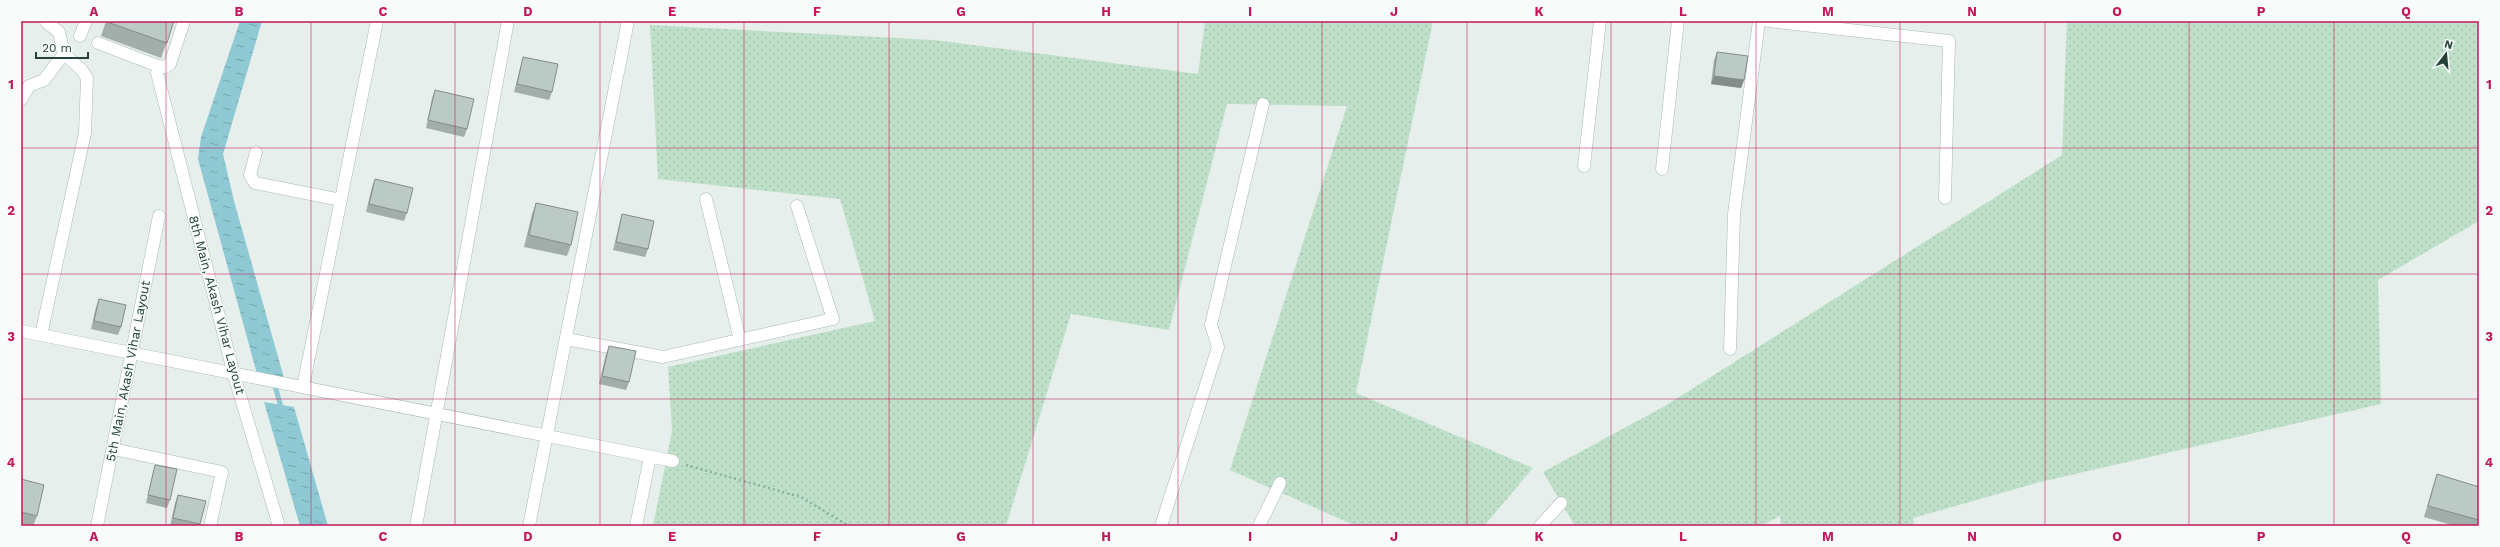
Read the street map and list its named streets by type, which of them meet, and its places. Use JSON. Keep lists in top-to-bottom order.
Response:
{
  "streets": {
    "street": ["8th Main, Akash Vihar Layout", "5th Main, Akash Vihar Layout"]
  },
  "scale_bar": "20 m",
  "north": "top",
  "grid": {
    "columns": [
      "A",
      "B",
      "C",
      "D",
      "E",
      "F",
      "G",
      "H",
      "I",
      "J",
      "K",
      "L",
      "M",
      "N",
      "O",
      "P",
      "Q"
    ],
    "rows": [
      "1",
      "2",
      "3",
      "4"
    ]
  }
}
